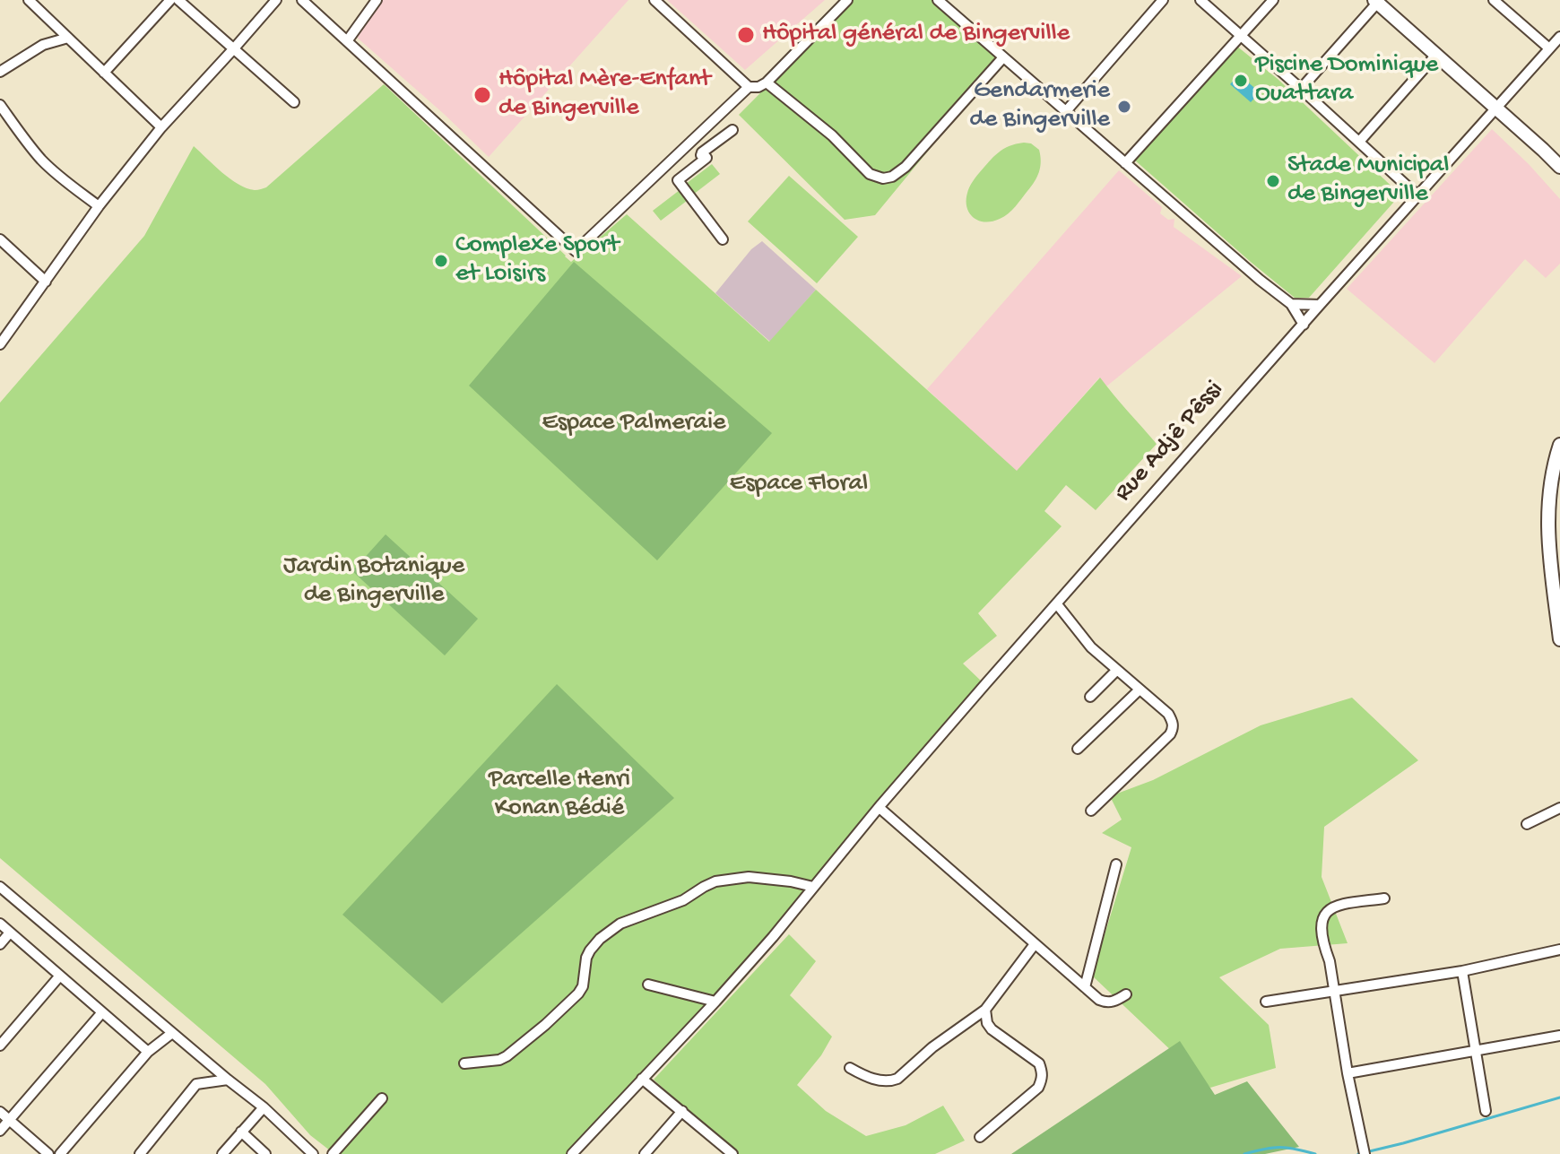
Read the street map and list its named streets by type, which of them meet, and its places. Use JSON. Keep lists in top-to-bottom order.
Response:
{
  "streets": {
    "street": ["Rue Adjê Pêssi"]
  },
  "parks": [
    "Espace Palmeraie",
    "Espace Floral",
    "Jardin Botanique de Bingerville",
    "Parcelle Henri Konan Bédié"
  ],
  "places": [
    "Hôpital général de Bingerville",
    "Piscine Dominique Ouattara",
    "Hôpital Mère-Enfant de Bingerville",
    "Gendarmerie de Bingerville",
    "Stade Municipal de Bingerville",
    "Complexe Sport et Loisirs"
  ]
}
